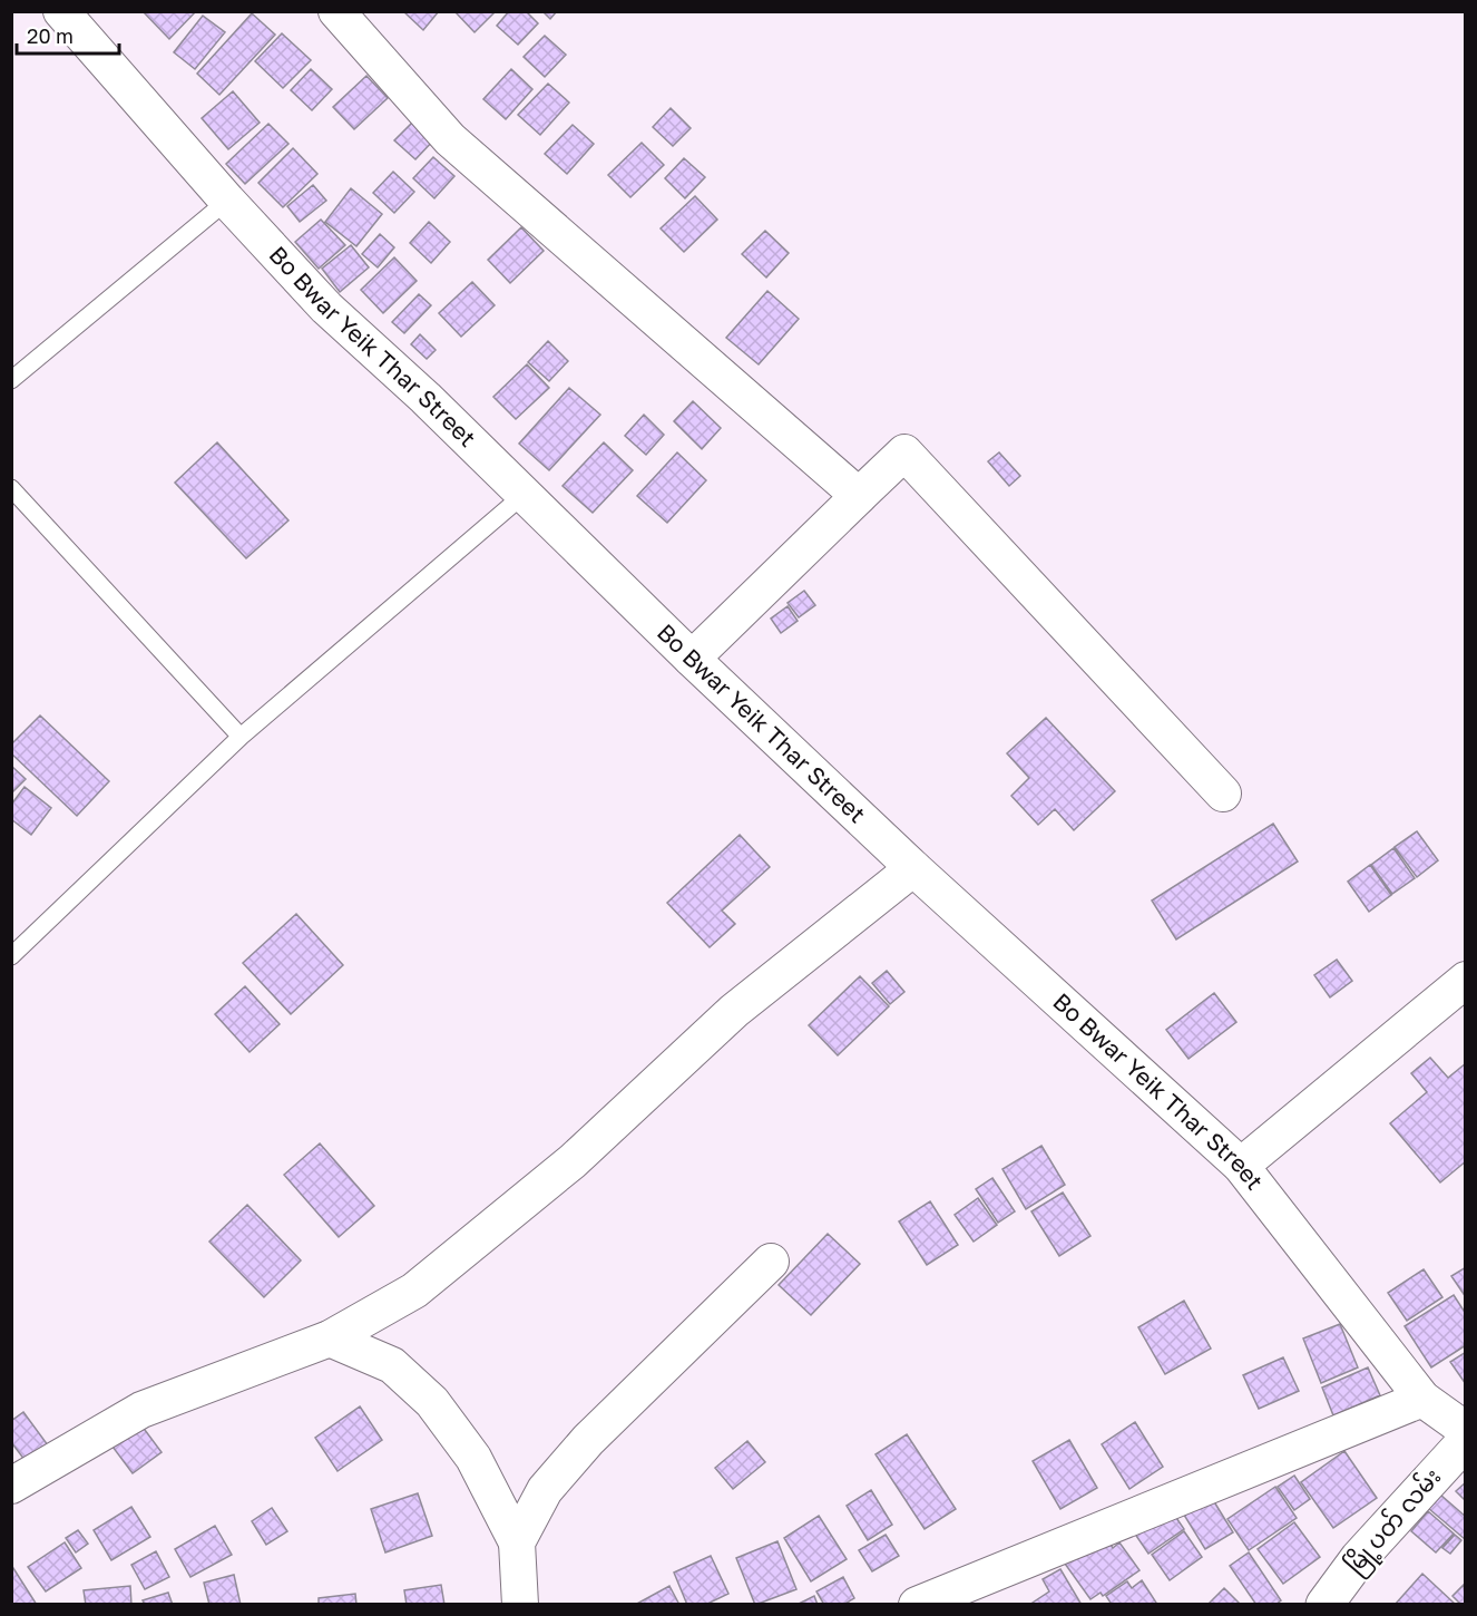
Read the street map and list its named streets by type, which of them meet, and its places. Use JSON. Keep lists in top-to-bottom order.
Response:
{
  "streets": {
    "street": ["Bo Bwar Yeik Thar Street", "မြို့ပတ် လမ်း"]
  },
  "scale_bar": "20 m"
}
